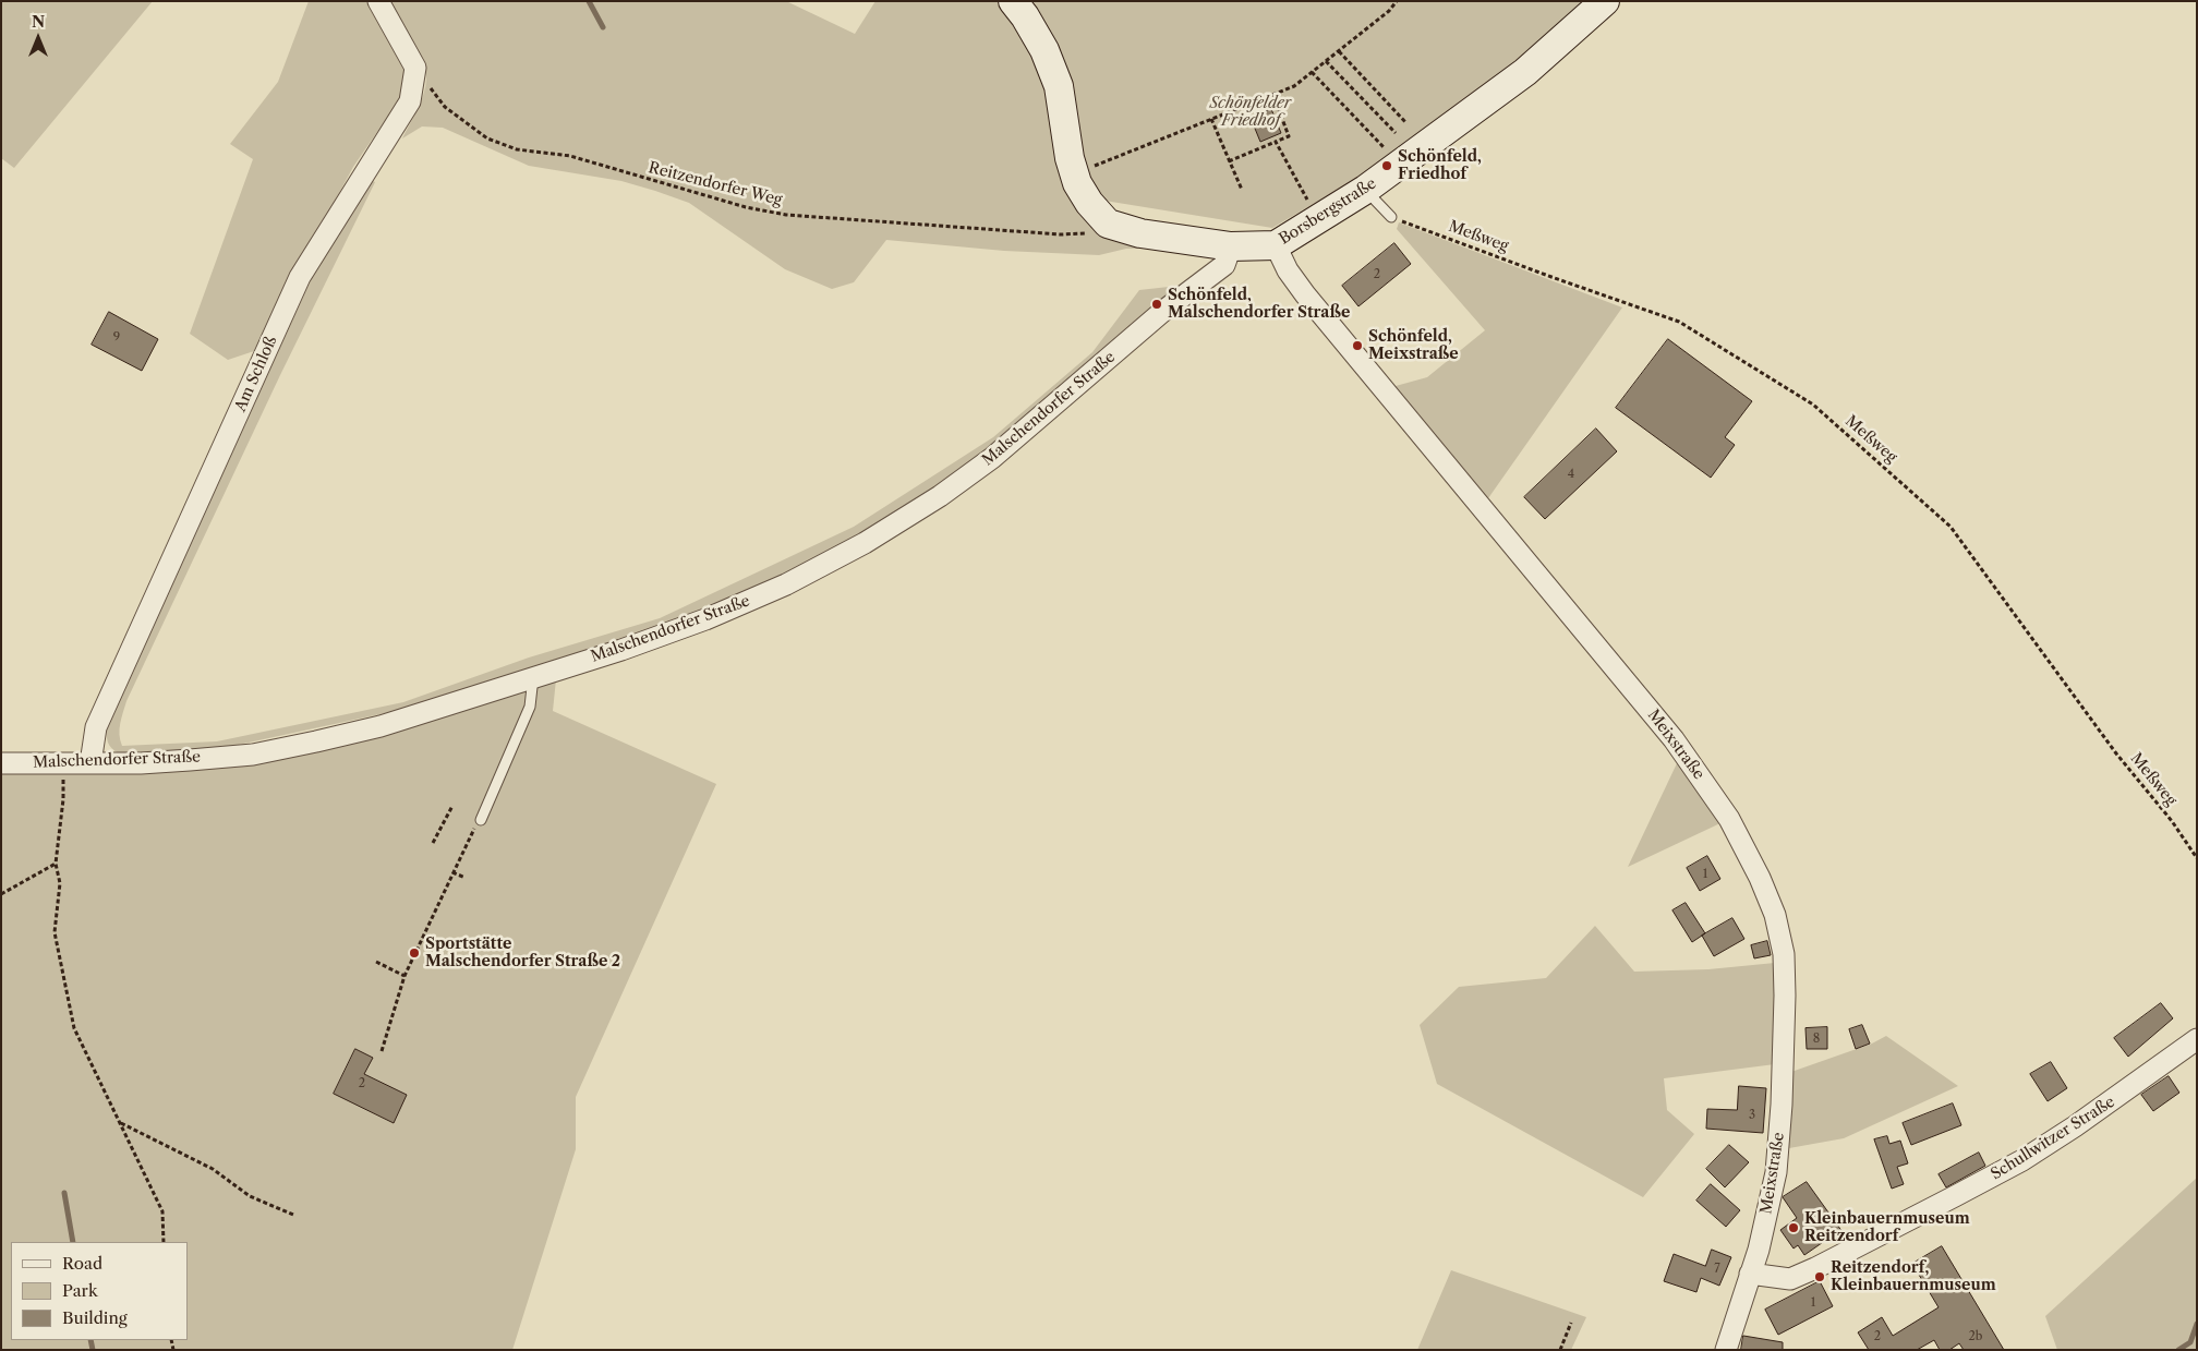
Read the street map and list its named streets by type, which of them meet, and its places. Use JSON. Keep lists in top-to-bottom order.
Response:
{
  "streets": {
    "street": [
      "Borsbergstraße",
      "Am Schloß",
      "Malschendorfer Straße",
      "Meixstraße",
      "Schullwitzer Straße"
    ],
    "path": ["Reitzendorfer Weg", "Meßweg"]
  },
  "crossings": [
    ["Reitzendorfer Weg", "Borsbergstraße"],
    ["Reitzendorfer Weg", "Am Schloß"],
    ["Borsbergstraße", "Malschendorfer Straße"],
    ["Borsbergstraße", "Meixstraße"],
    ["Am Schloß", "Malschendorfer Straße"],
    ["Meixstraße", "Schullwitzer Straße"]
  ],
  "parks": ["Schönfelder Friedhof"],
  "places": [
    "Schönfeld, Friedhof",
    "Schönfeld, Malschendorfer Straße",
    "Schönfeld, Meixstraße",
    "Sportstätte Malschendorfer Straße 2",
    "Kleinbauernmuseum Reitzendorf",
    "Reitzendorf, Kleinbauernmuseum"
  ],
  "house_numbers": [
    "2",
    "9",
    "4",
    "1",
    "8",
    "2",
    "3",
    "7",
    "1",
    "2",
    "2b"
  ],
  "legend": ["Road", "Park", "Building"],
  "north": "top"
}
